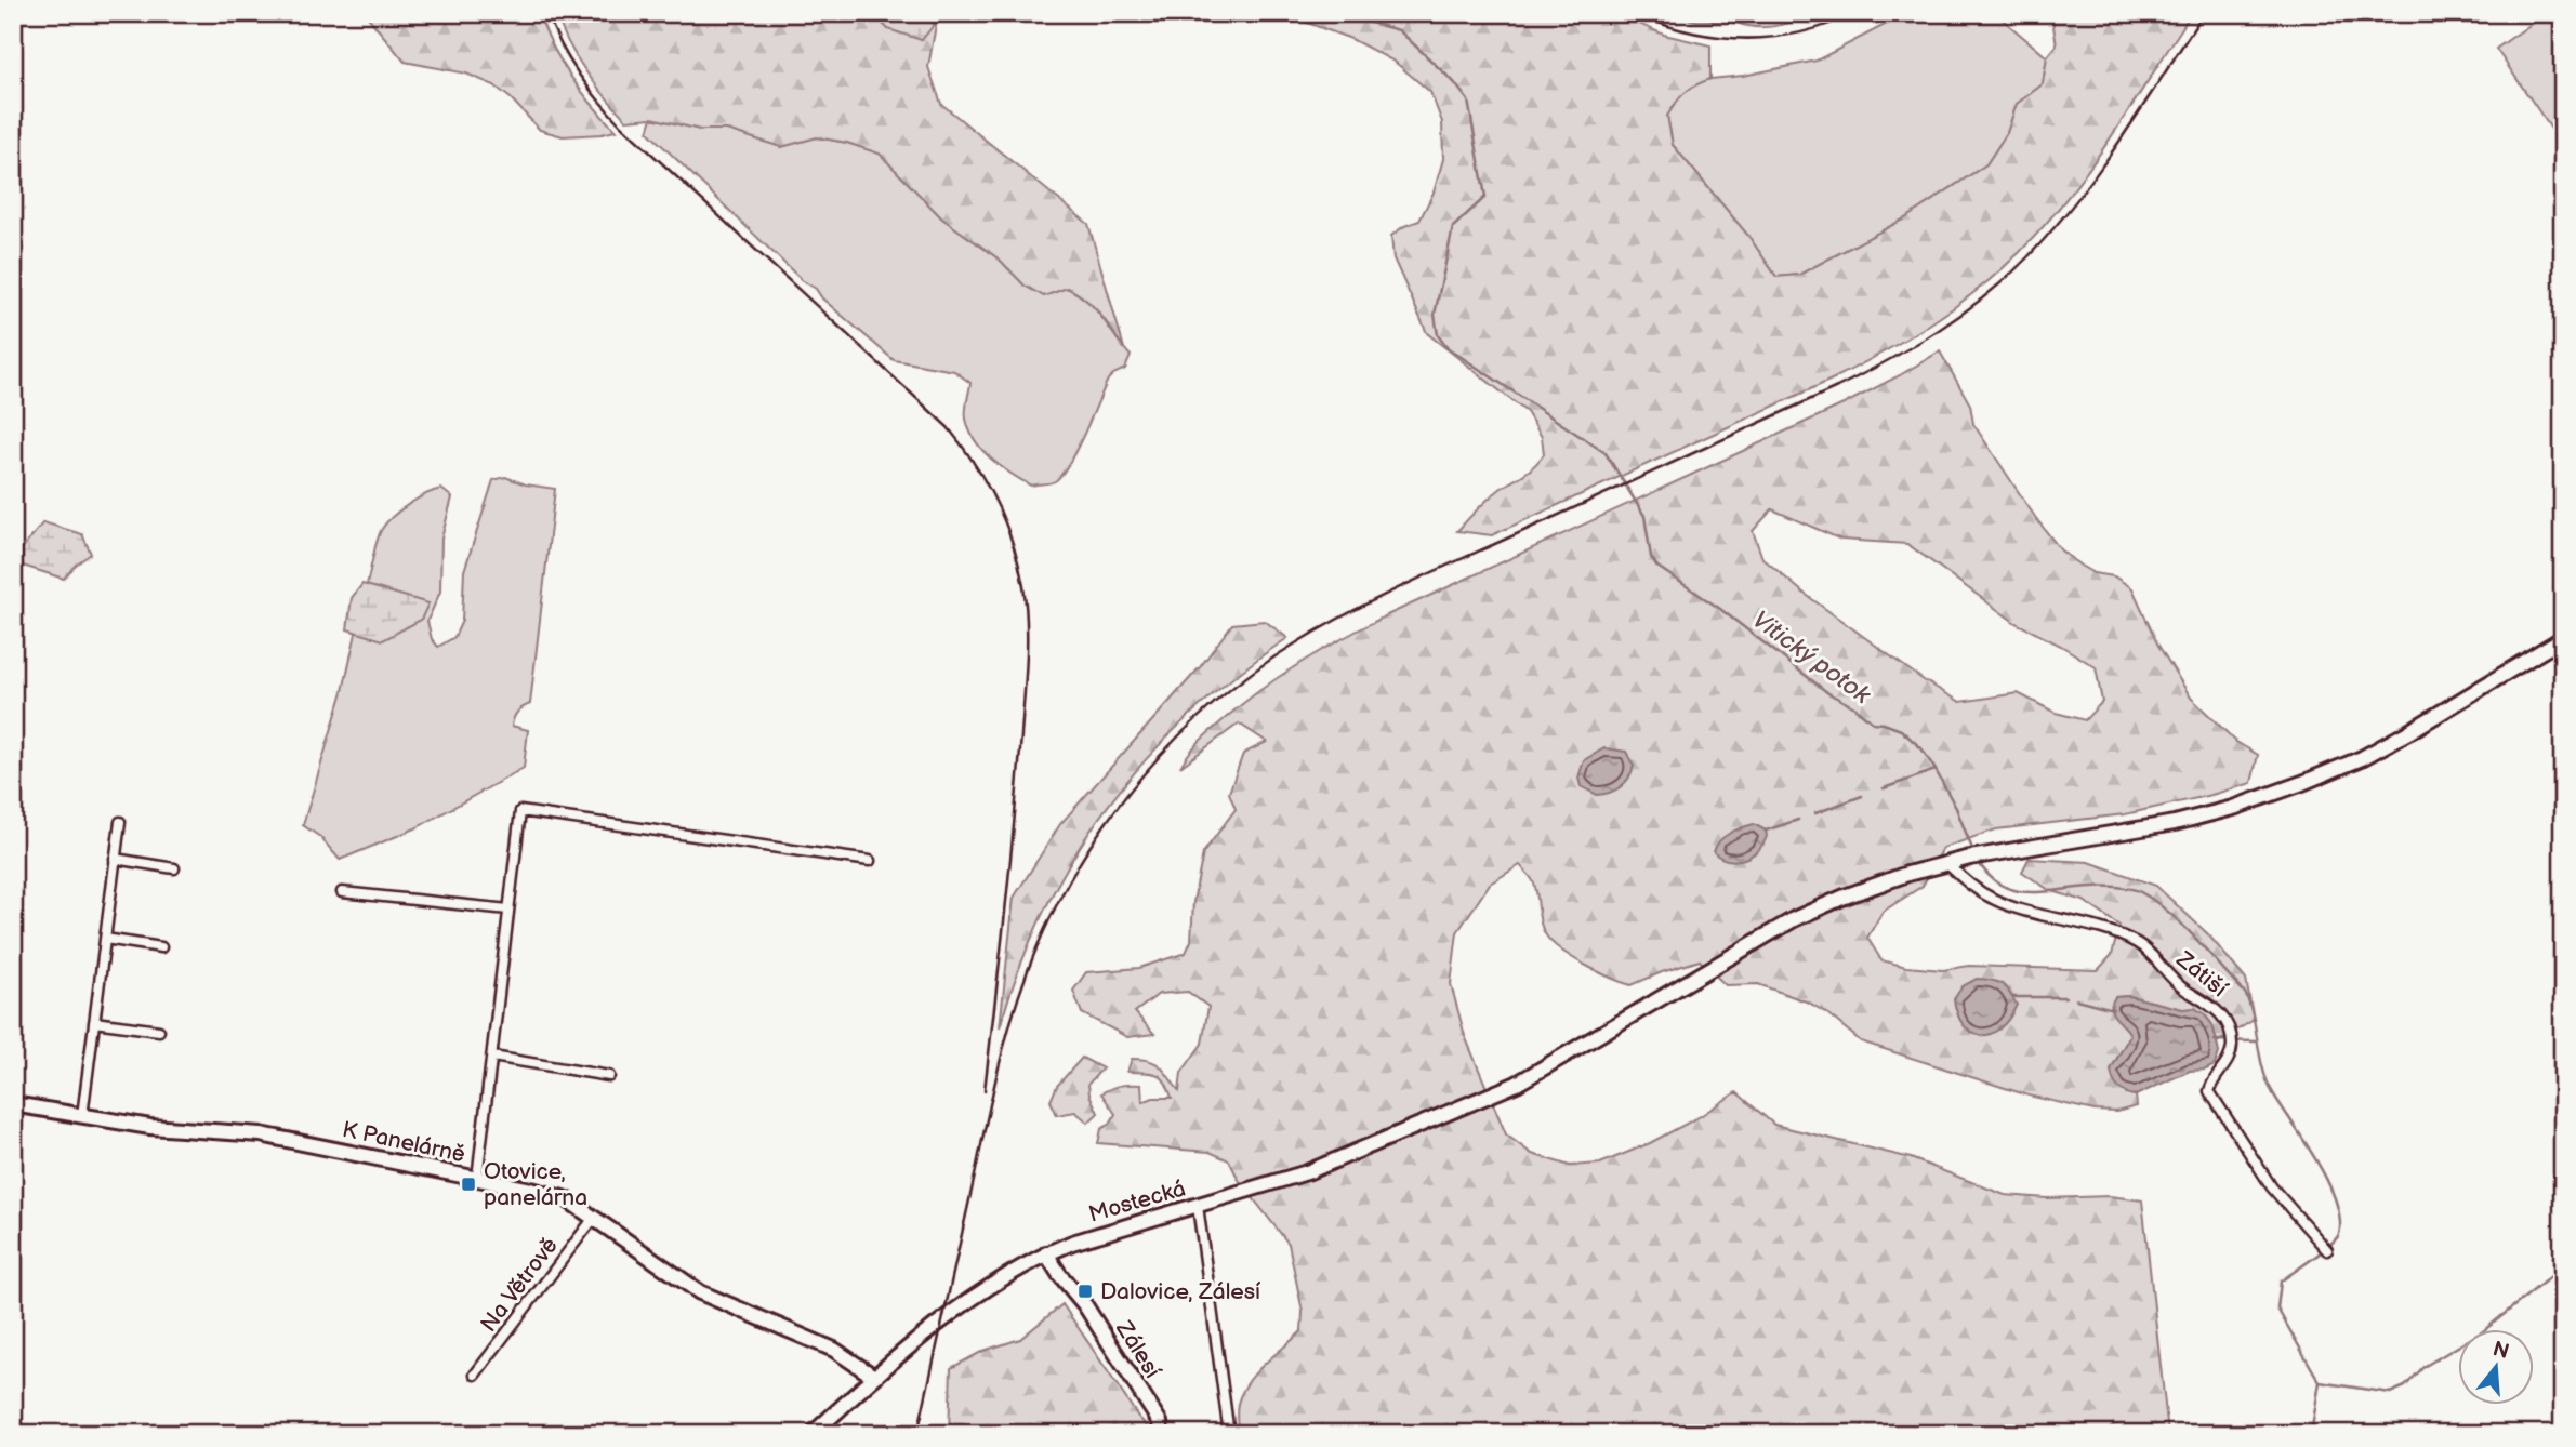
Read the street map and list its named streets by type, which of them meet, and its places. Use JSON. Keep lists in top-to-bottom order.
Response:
{
  "streets": {
    "street": [
      "Zátiší",
      "K Panelárně",
      "Mostecká",
      "Na Větrově",
      "Zálesí"
    ]
  },
  "crossings": [
    ["Zátiší", "Mostecká"],
    ["K Panelárně", "Mostecká"],
    ["K Panelárně", "Na Větrově"],
    ["Mostecká", "Zálesí"]
  ],
  "water": ["Vitický potok"],
  "places": {
    "transit": ["Otovice, panelárna", "Dalovice, Zálesí"]
  },
  "north": "top"
}
